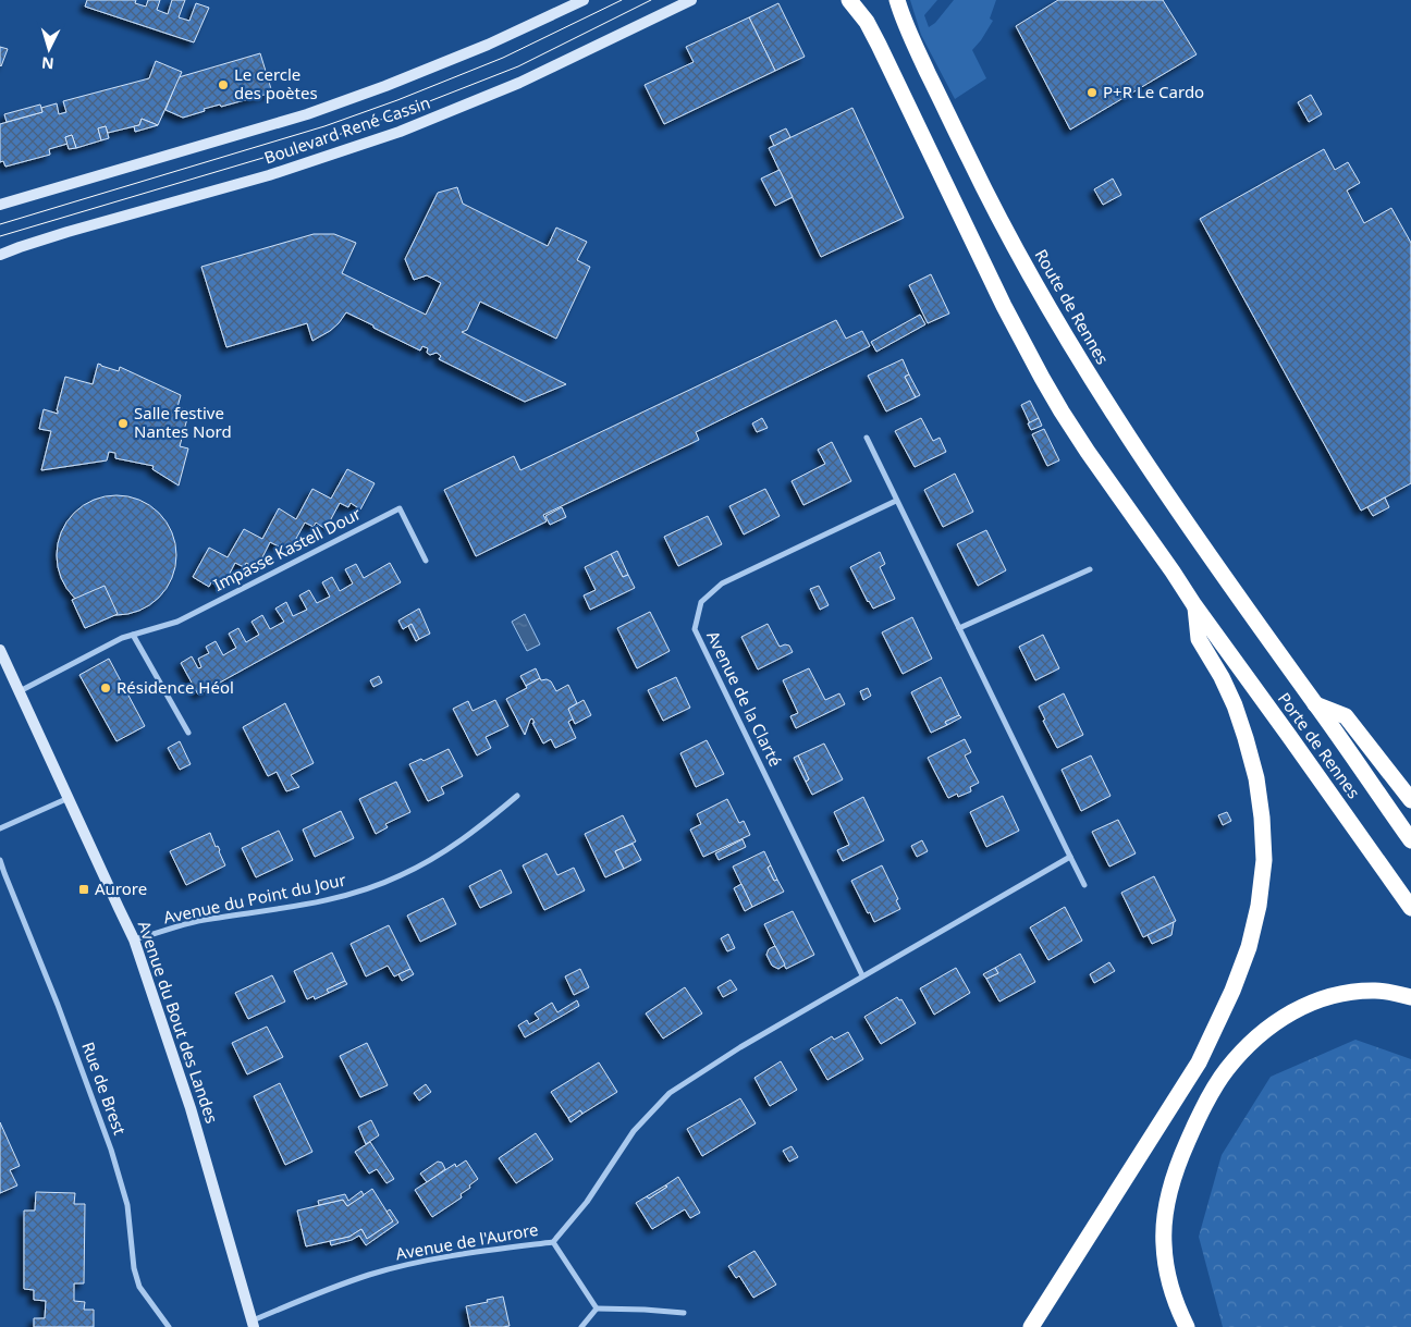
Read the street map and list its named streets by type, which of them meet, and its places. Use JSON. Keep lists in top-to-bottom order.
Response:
{
  "streets": {
    "highway": ["Route de Rennes", "Porte de Rennes"],
    "main road": ["Boulevard René Cassin", "Avenue du Bout des Landes"],
    "street": [
      "Impasse Kastell Dour",
      "Avenue de la Clarté",
      "Avenue du Point du Jour",
      "Rue de Brest",
      "Avenue de l'Aurore"
    ]
  },
  "crossings": [
    ["Route de Rennes", "Porte de Rennes"],
    ["Impasse Kastell Dour", "Avenue du Bout des Landes"],
    ["Avenue de la Clarté", "Avenue de l'Aurore"],
    ["Avenue du Point du Jour", "Avenue du Bout des Landes"],
    ["Avenue du Bout des Landes", "Avenue de l'Aurore"]
  ],
  "places": {
    "other": [
      "Le cercle des poètes",
      "P+R Le Cardo",
      "Salle festive Nantes Nord",
      "Résidence Héol"
    ],
    "transit": ["Aurore"]
  },
  "north": "bottom"
}
